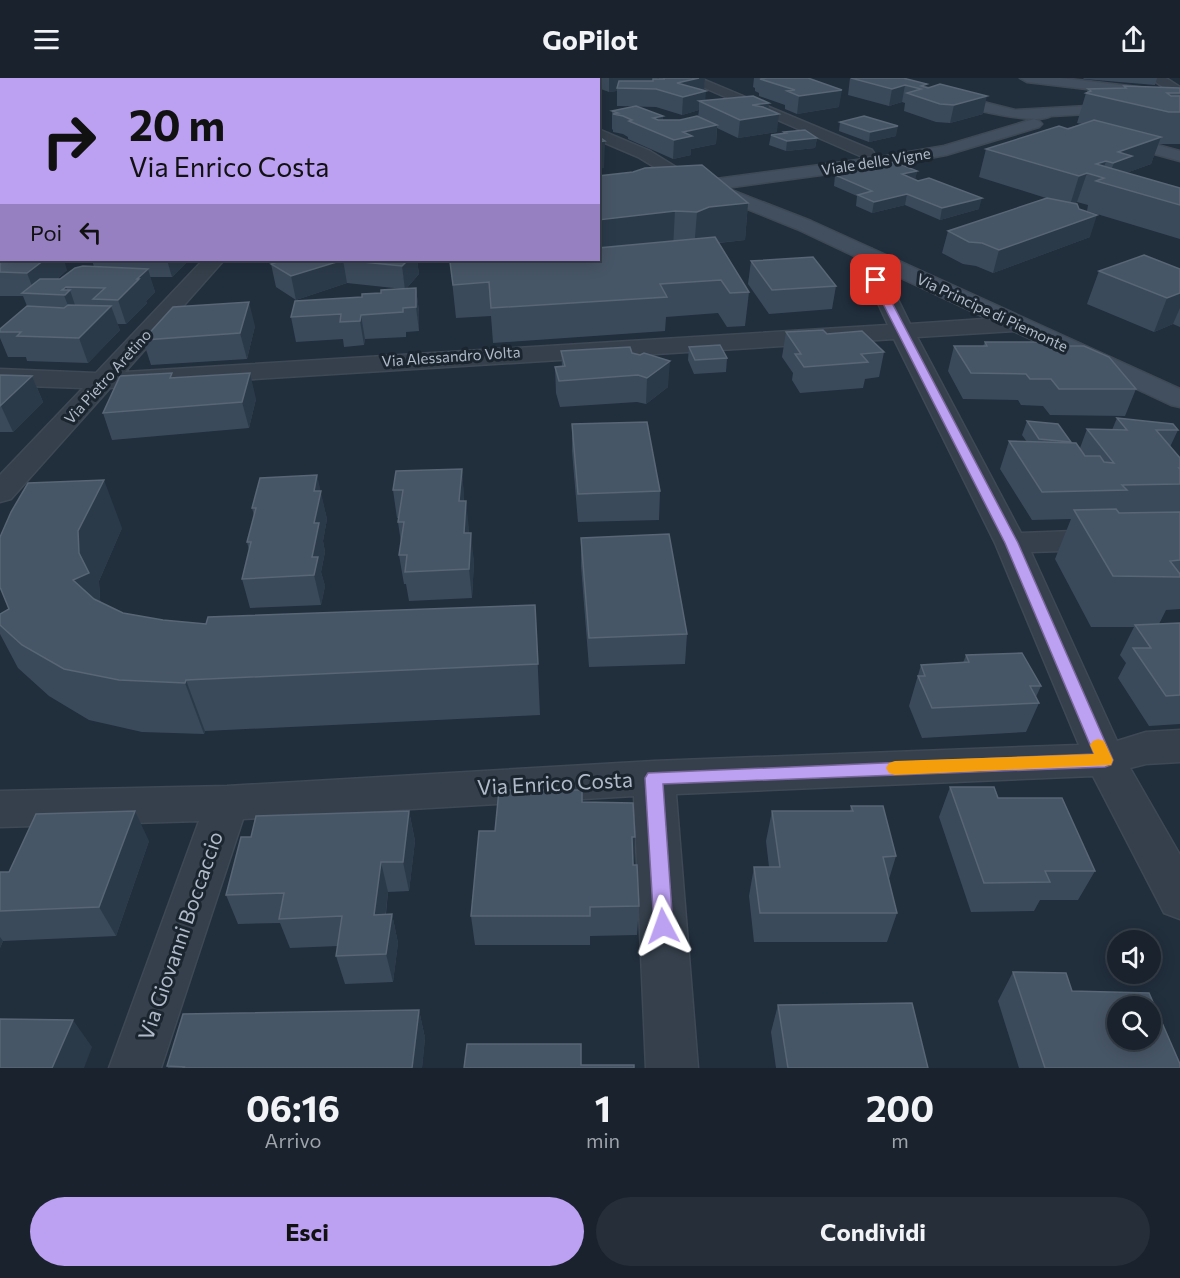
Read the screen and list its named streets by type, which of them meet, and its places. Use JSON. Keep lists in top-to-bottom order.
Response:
{
  "streets": {
    "street": [
      "Viale delle Vigne",
      "Via Principe di Piemonte",
      "Via Alessandro Volta",
      "Via Pietro Aretino",
      "Via Enrico Costa",
      "Via Giovanni Boccaccio"
    ]
  },
  "crossings": [
    ["Viale delle Vigne", "Via Principe di Piemonte"],
    ["Via Principe di Piemonte", "Via Alessandro Volta"],
    ["Via Alessandro Volta", "Via Pietro Aretino"],
    ["Via Enrico Costa", "Via Giovanni Boccaccio"]
  ],
  "page": {
    "header": "GoPilot",
    "turn": ["20 m", "Via Enrico Costa"],
    "then": "Poi",
    "eta": [
      "06:16",
      "Arrivo",
      "1",
      "min",
      "200",
      "m"
    ],
    "buttons": ["Esci", "Condividi"]
  }
}
